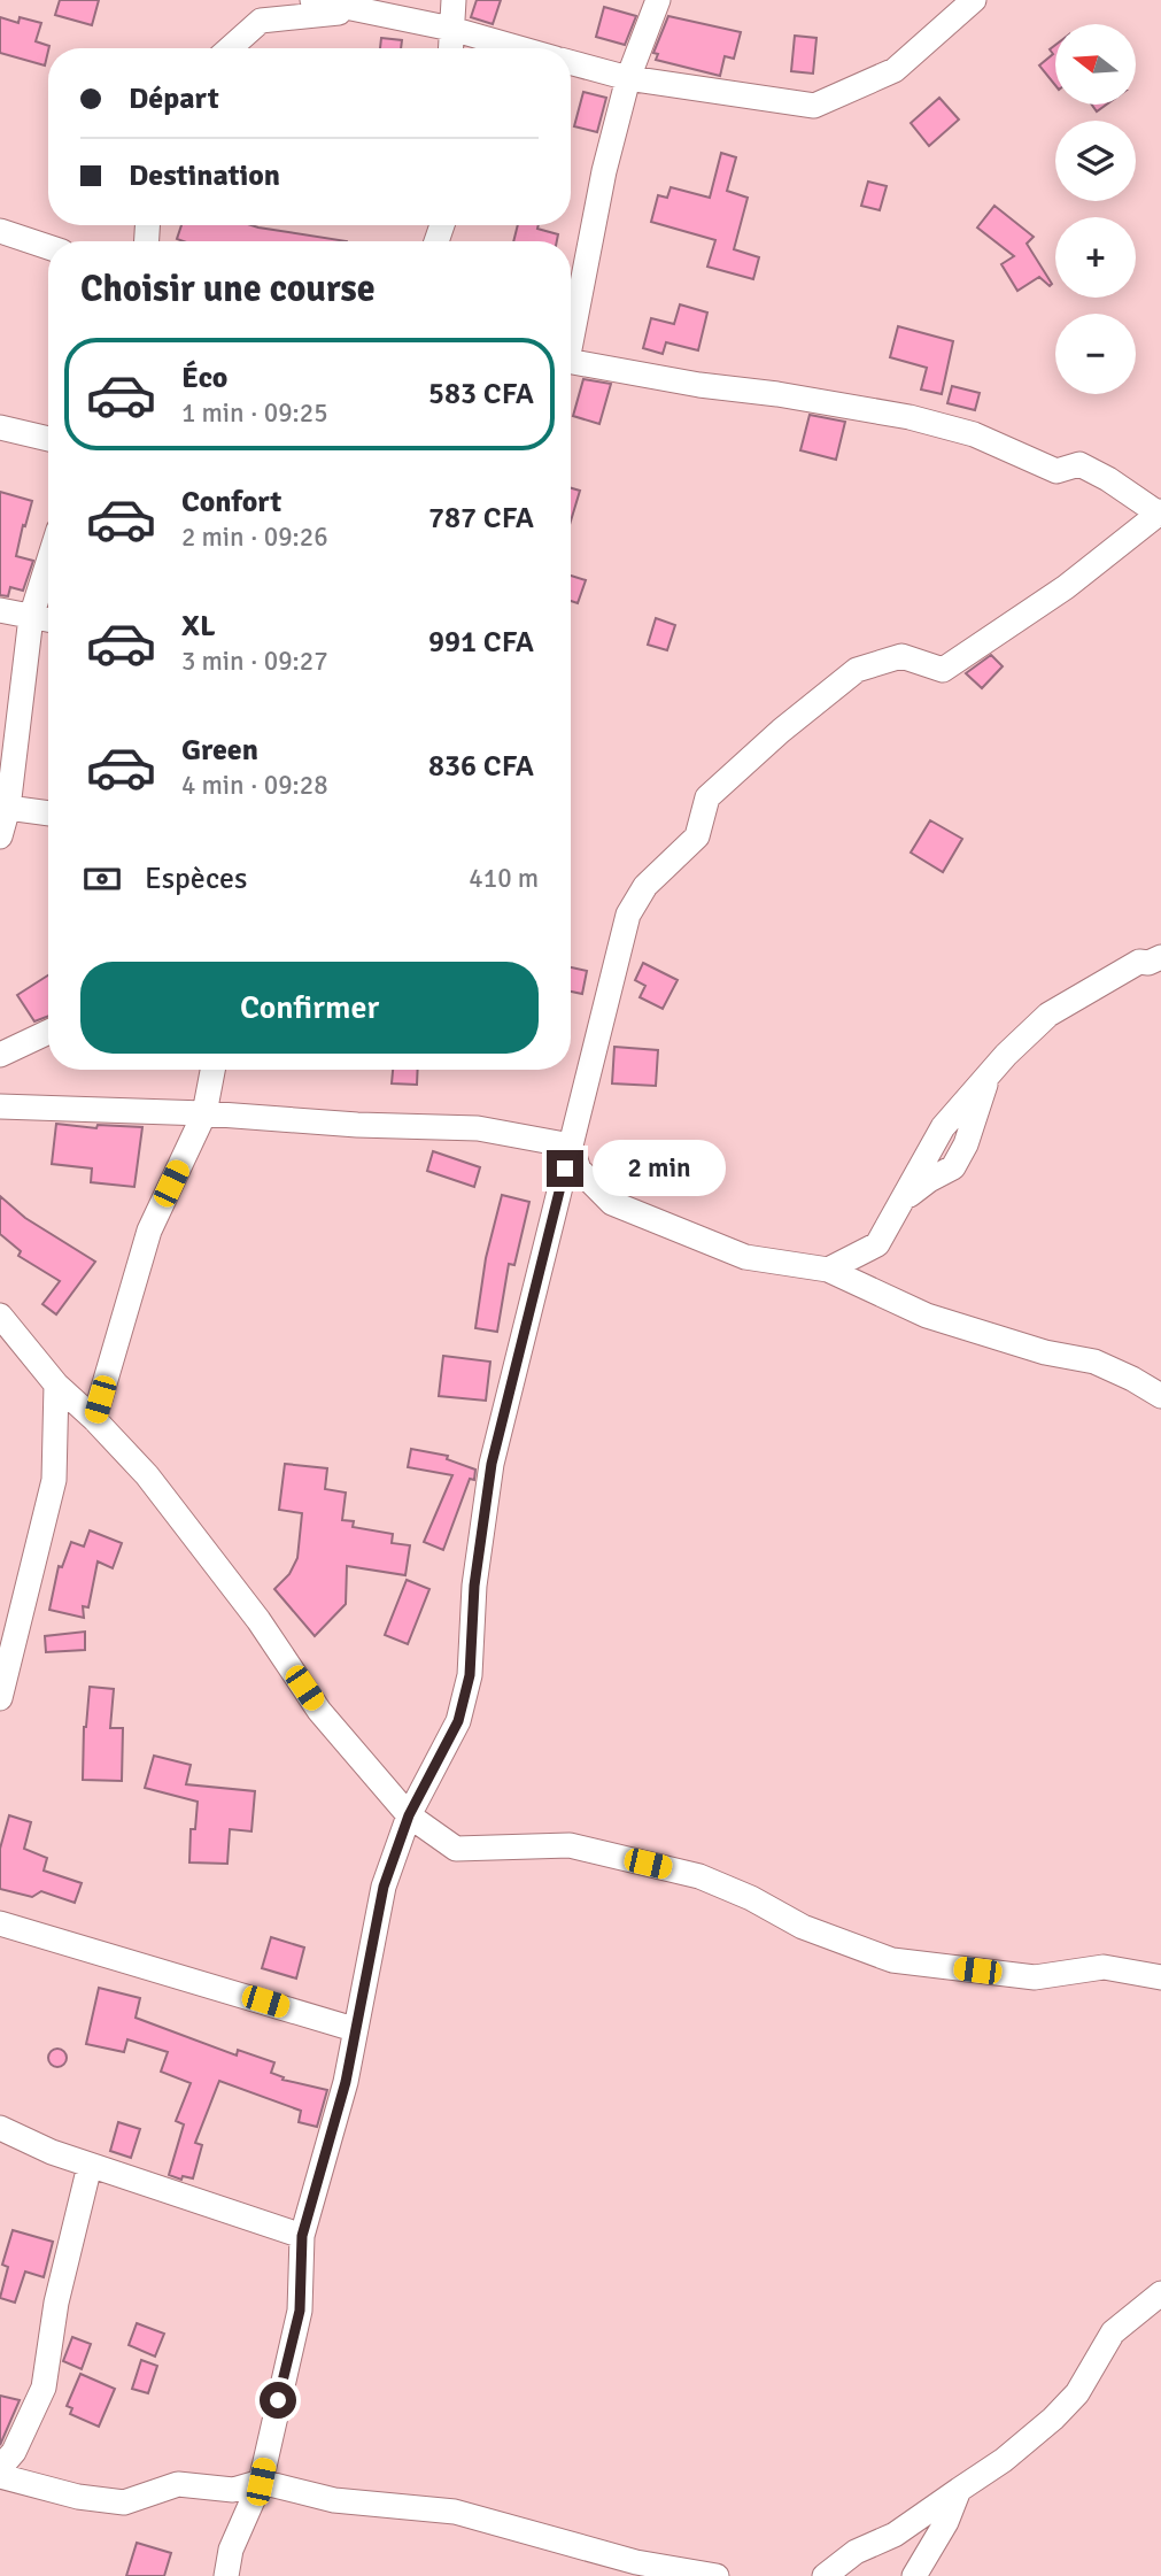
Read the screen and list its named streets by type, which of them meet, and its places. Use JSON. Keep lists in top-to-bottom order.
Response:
{
  "north": "left",
  "page": {
    "map_buttons": ["+", "−"],
    "banner": ["Départ", "Destination"],
    "heading": "Choisir une course",
    "list": [
      {
        "name": "Éco",
        "note": "1 min · 09:25",
        "value": "583 CFA"
      },
      {
        "name": "Confort",
        "note": "2 min · 09:26",
        "value": "787 CFA"
      },
      {
        "name": "XL",
        "note": "3 min · 09:27",
        "value": "991 CFA"
      },
      {
        "name": "Green",
        "note": "4 min · 09:28",
        "value": "836 CFA"
      }
    ],
    "pay": ["Espèces", "410 m"],
    "buttons": "Confirmer",
    "bubble": "2 min"
  }
}
